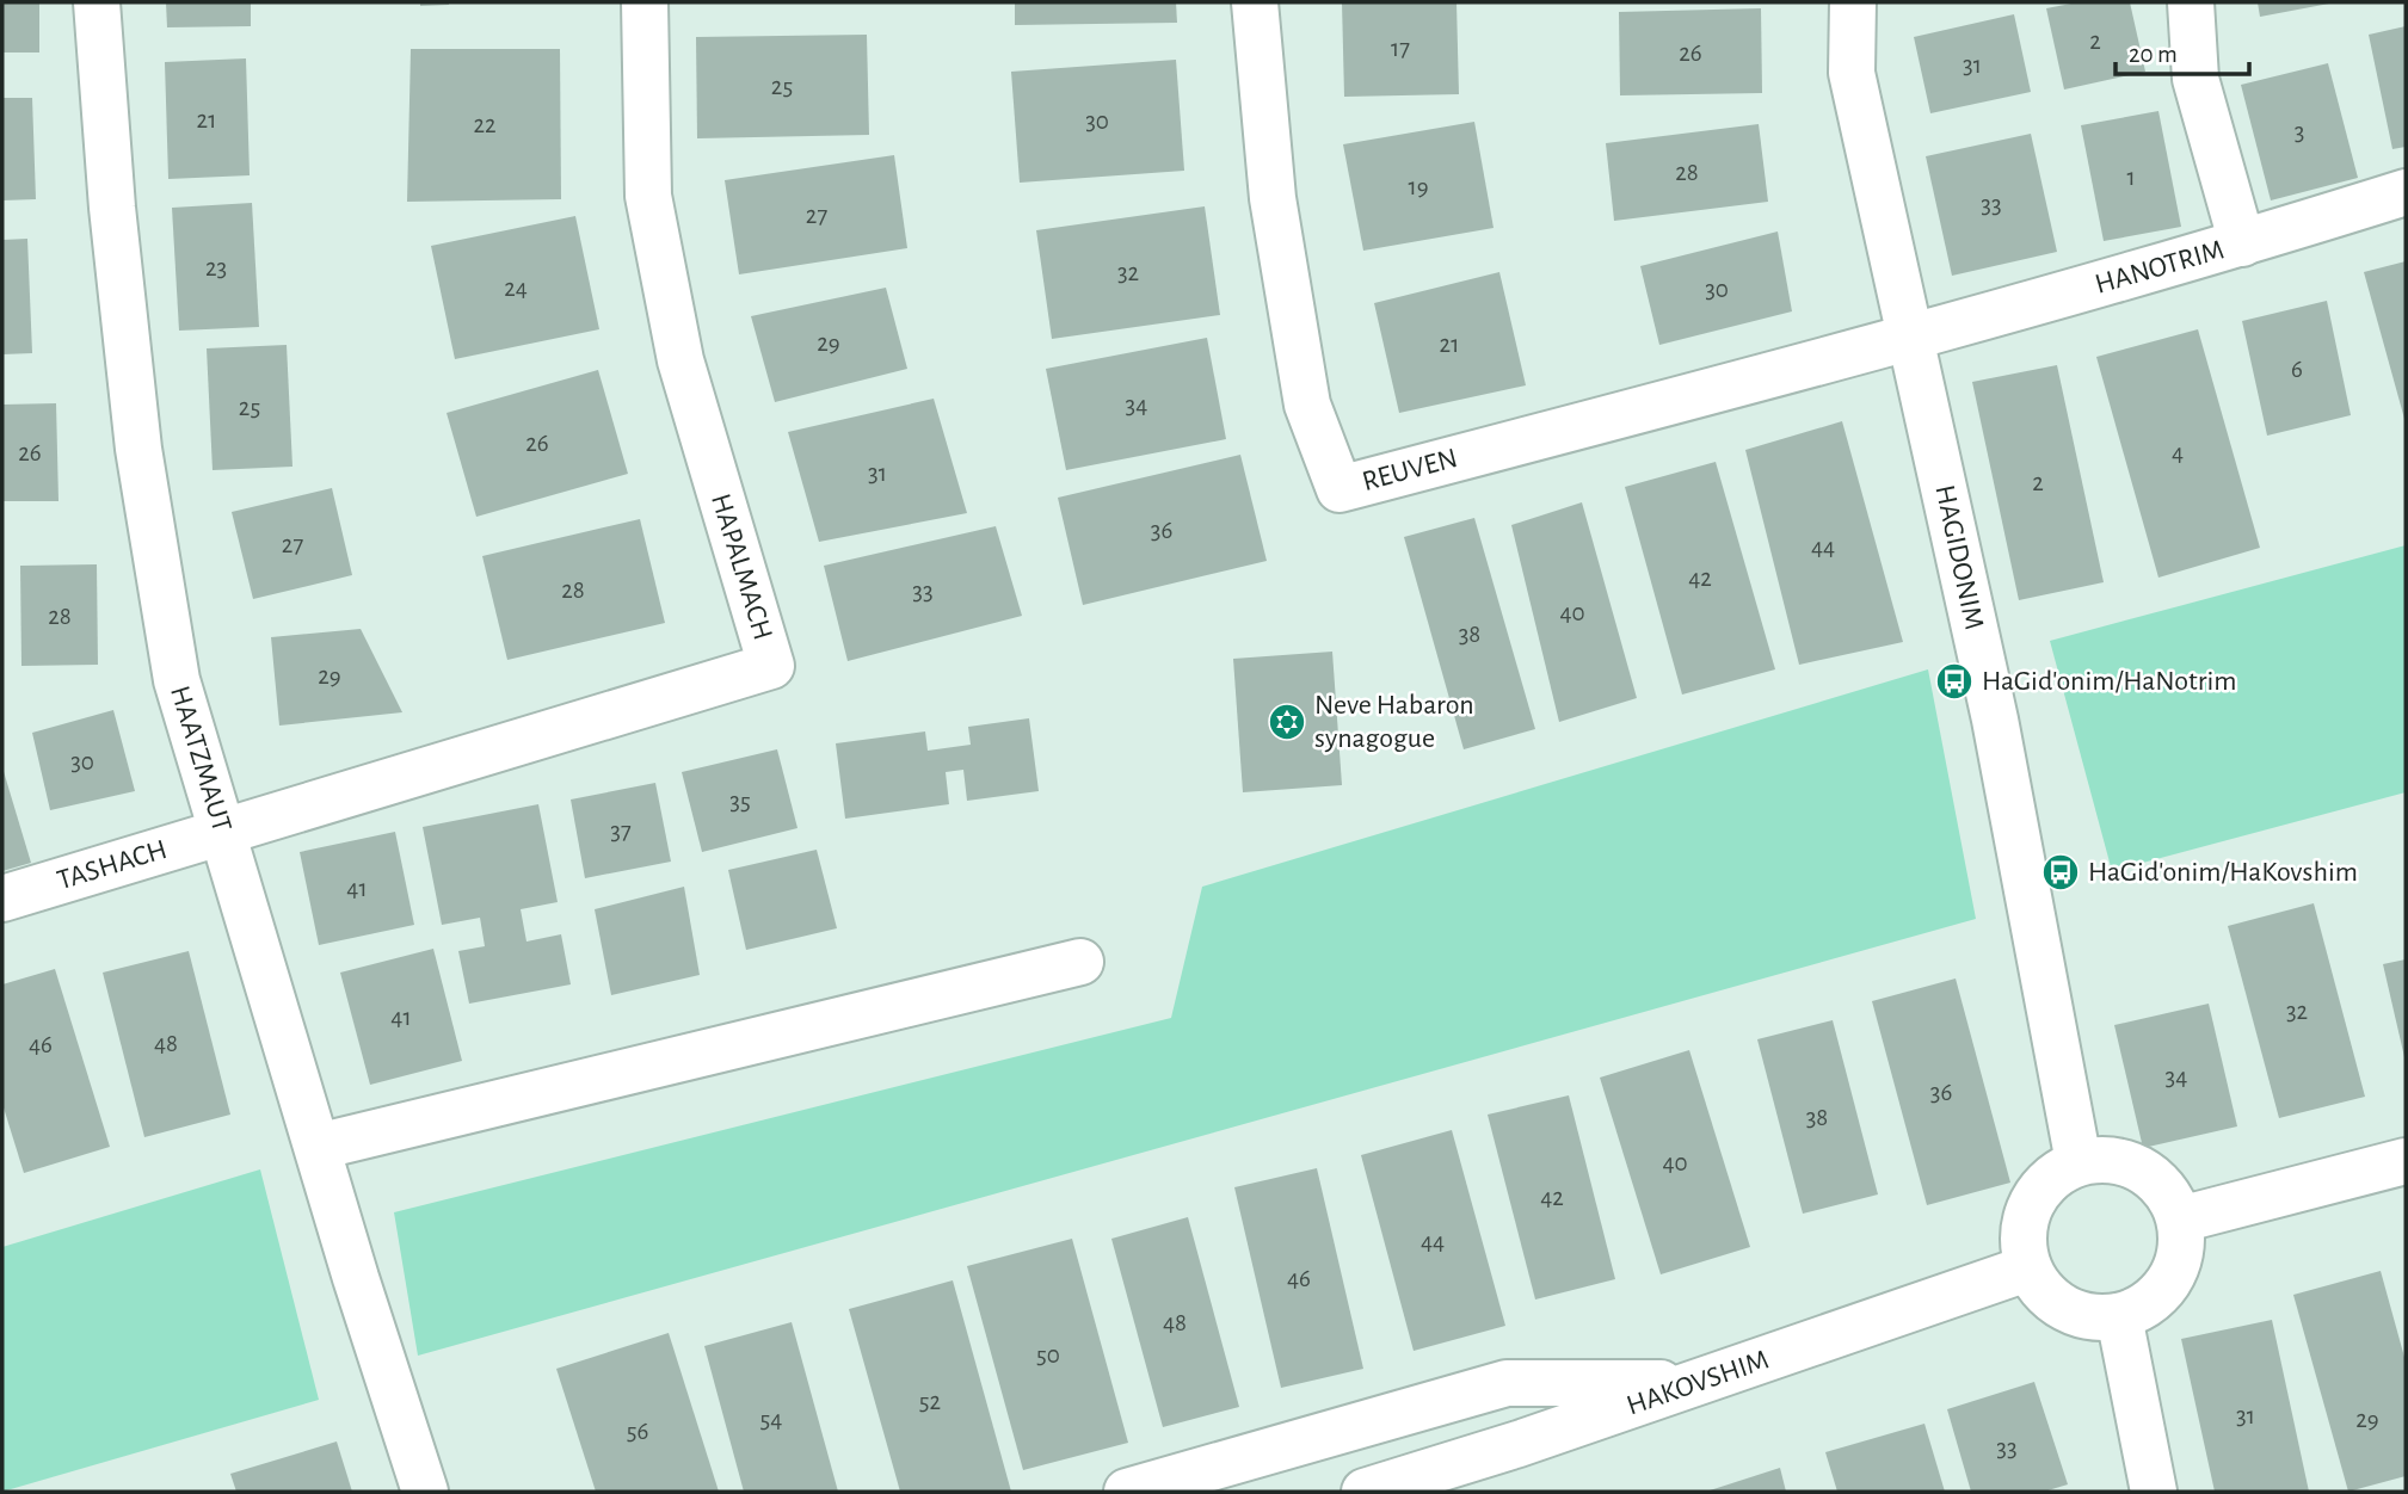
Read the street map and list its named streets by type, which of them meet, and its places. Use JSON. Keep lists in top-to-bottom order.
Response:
{
  "streets": {
    "street": [
      "HANOTRIM",
      "REUVEN",
      "HAGIDONIM",
      "HAPALMACH",
      "HAATZMAUT",
      "TASHACH",
      "HAKOVSHIM"
    ]
  },
  "crossings": [
    ["HANOTRIM", "REUVEN"],
    ["HANOTRIM", "HAGIDONIM"],
    ["REUVEN", "HAGIDONIM"],
    ["HAGIDONIM", "HAKOVSHIM"],
    ["HAPALMACH", "HAATZMAUT"],
    ["HAPALMACH", "TASHACH"],
    ["HAATZMAUT", "TASHACH"]
  ],
  "places": {
    "bus stop": ["HaGid'onim/HaNotrim", "HaGid'onim/HaKovshim"],
    "synagogue": ["Neve Habaron synagogue"]
  },
  "house_numbers": [
    "2",
    "17",
    "26",
    "31",
    "25",
    "21",
    "30",
    "22",
    "3",
    "28",
    "1",
    "19",
    "33",
    "27",
    "23",
    "32",
    "24",
    "30",
    "29",
    "21",
    "6",
    "34",
    "25",
    "26",
    "26",
    "4",
    "31",
    "2",
    "36",
    "27",
    "44",
    "42",
    "28",
    "33",
    "40",
    "28",
    "38",
    "29",
    "30",
    "35",
    "37",
    "41",
    "32",
    "41",
    "48",
    "46",
    "34",
    "36",
    "38",
    "40",
    "42",
    "44",
    "46",
    "48",
    "50",
    "52",
    "31",
    "54",
    "29",
    "56",
    "33"
  ],
  "scale_bar": "20 m"
}
